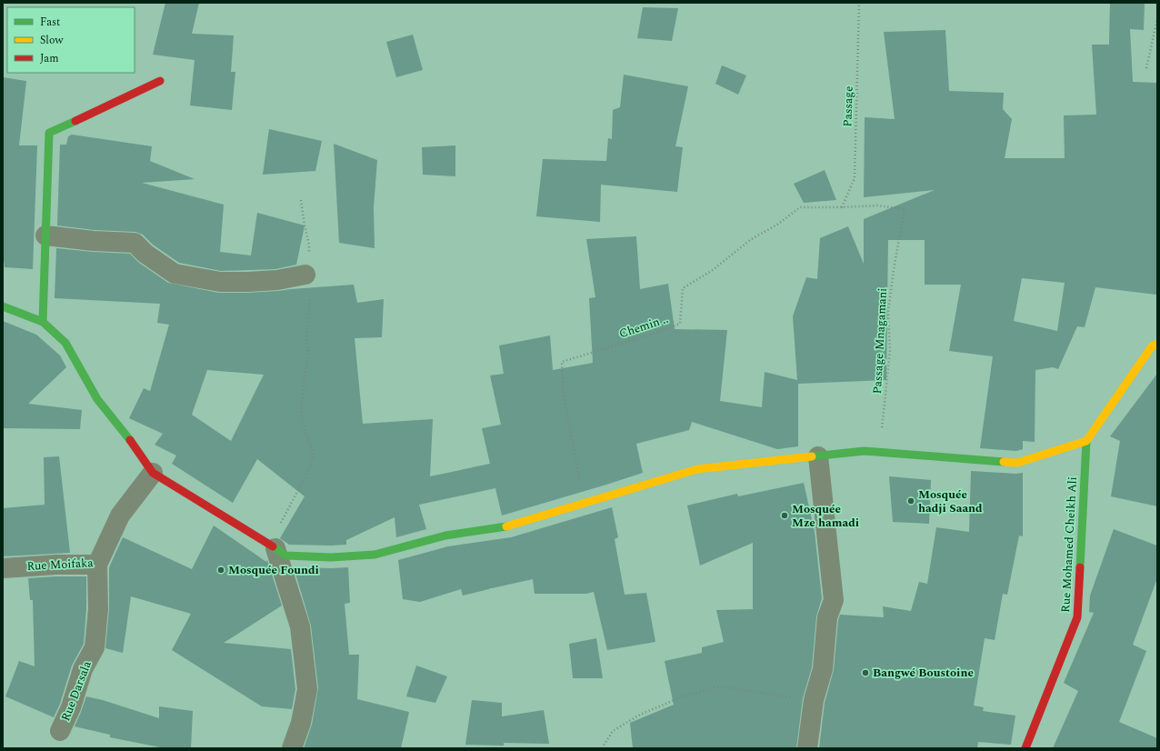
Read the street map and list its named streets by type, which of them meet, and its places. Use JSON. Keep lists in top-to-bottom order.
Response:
{
  "streets": {
    "main road": ["Rue Mohamed Cheikh Ali"],
    "street": ["Rue Moifaka", "Rue Darsala"],
    "path": ["Passage", "Chemin ..", "Passage Mnagamani"]
  },
  "crossings": [
    ["Passage", "Chemin .."],
    ["Chemin ..", "Passage Mnagamani"],
    ["Rue Moifaka", "Rue Darsala"]
  ],
  "places": [
    "Mosquée hadji Saand",
    "Mosquée Mze hamadi",
    "Mosquée Foundi",
    "Bangwé Boustoine"
  ],
  "legend": ["Fast", "Slow", "Jam"]
}
